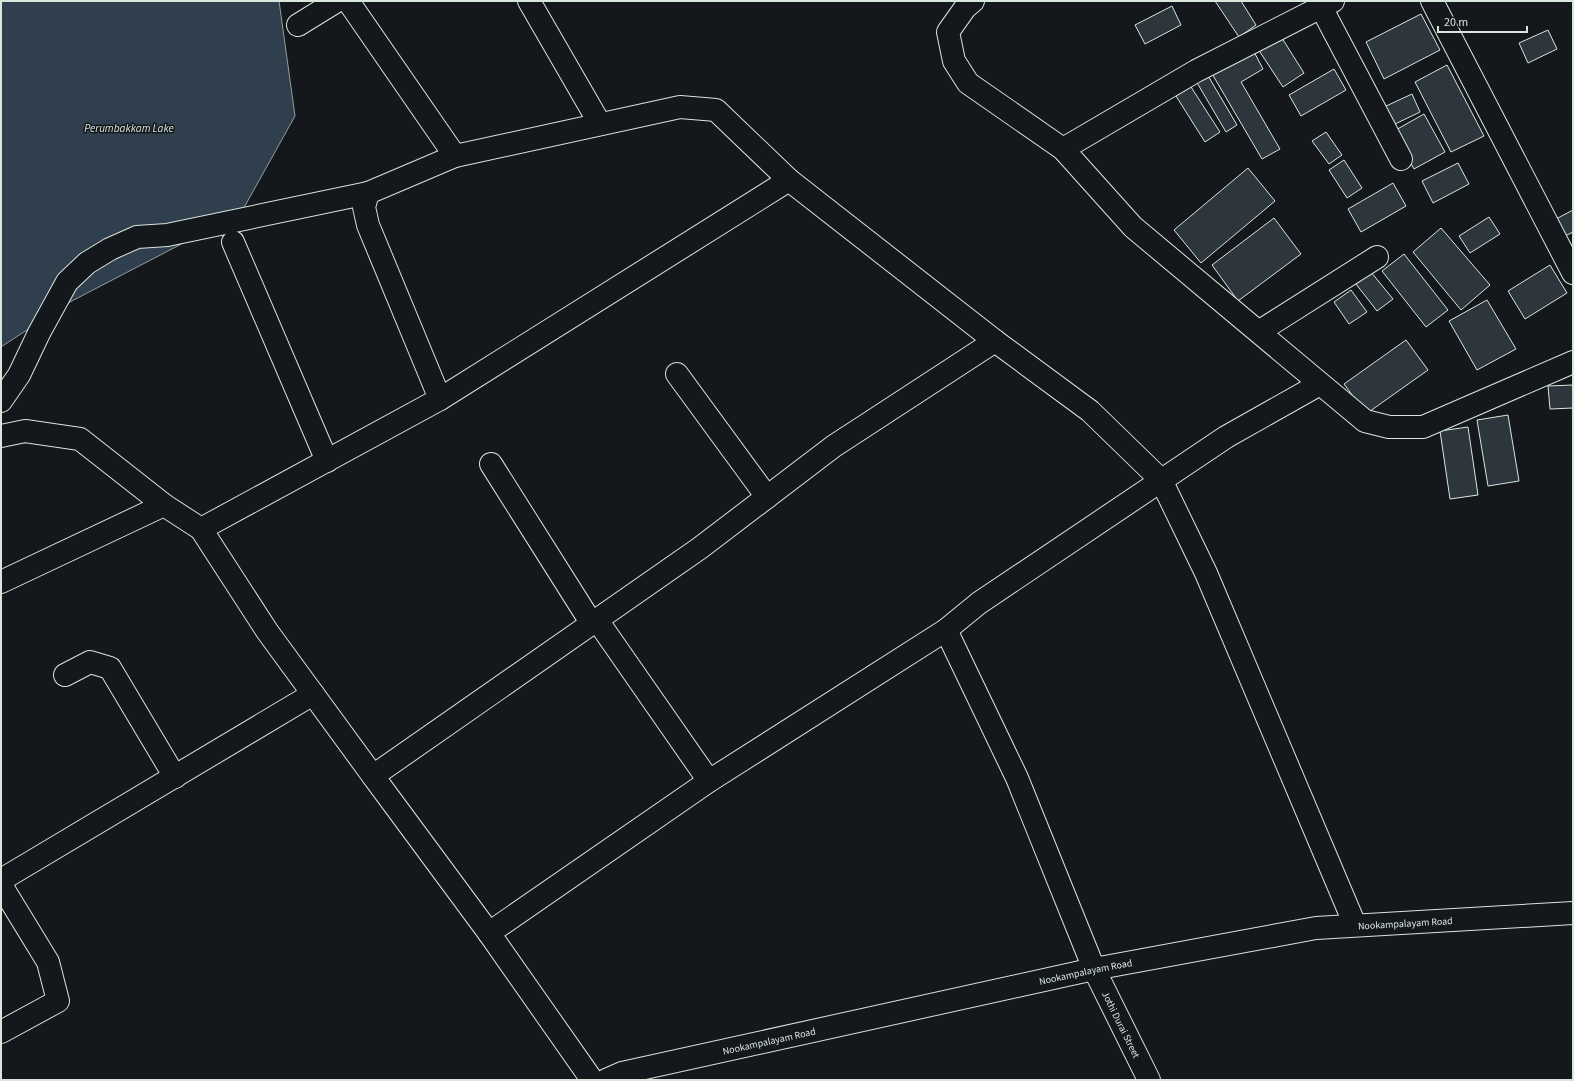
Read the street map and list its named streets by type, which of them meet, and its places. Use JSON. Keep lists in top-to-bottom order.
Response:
{
  "streets": {
    "street": ["Nookampalayam Road", "Jothi Durai Street"]
  },
  "crossings": [
    ["Nookampalayam Road", "Jothi Durai Street"]
  ],
  "water": ["Perumbakkam Lake"],
  "scale_bar": "20 m"
}
